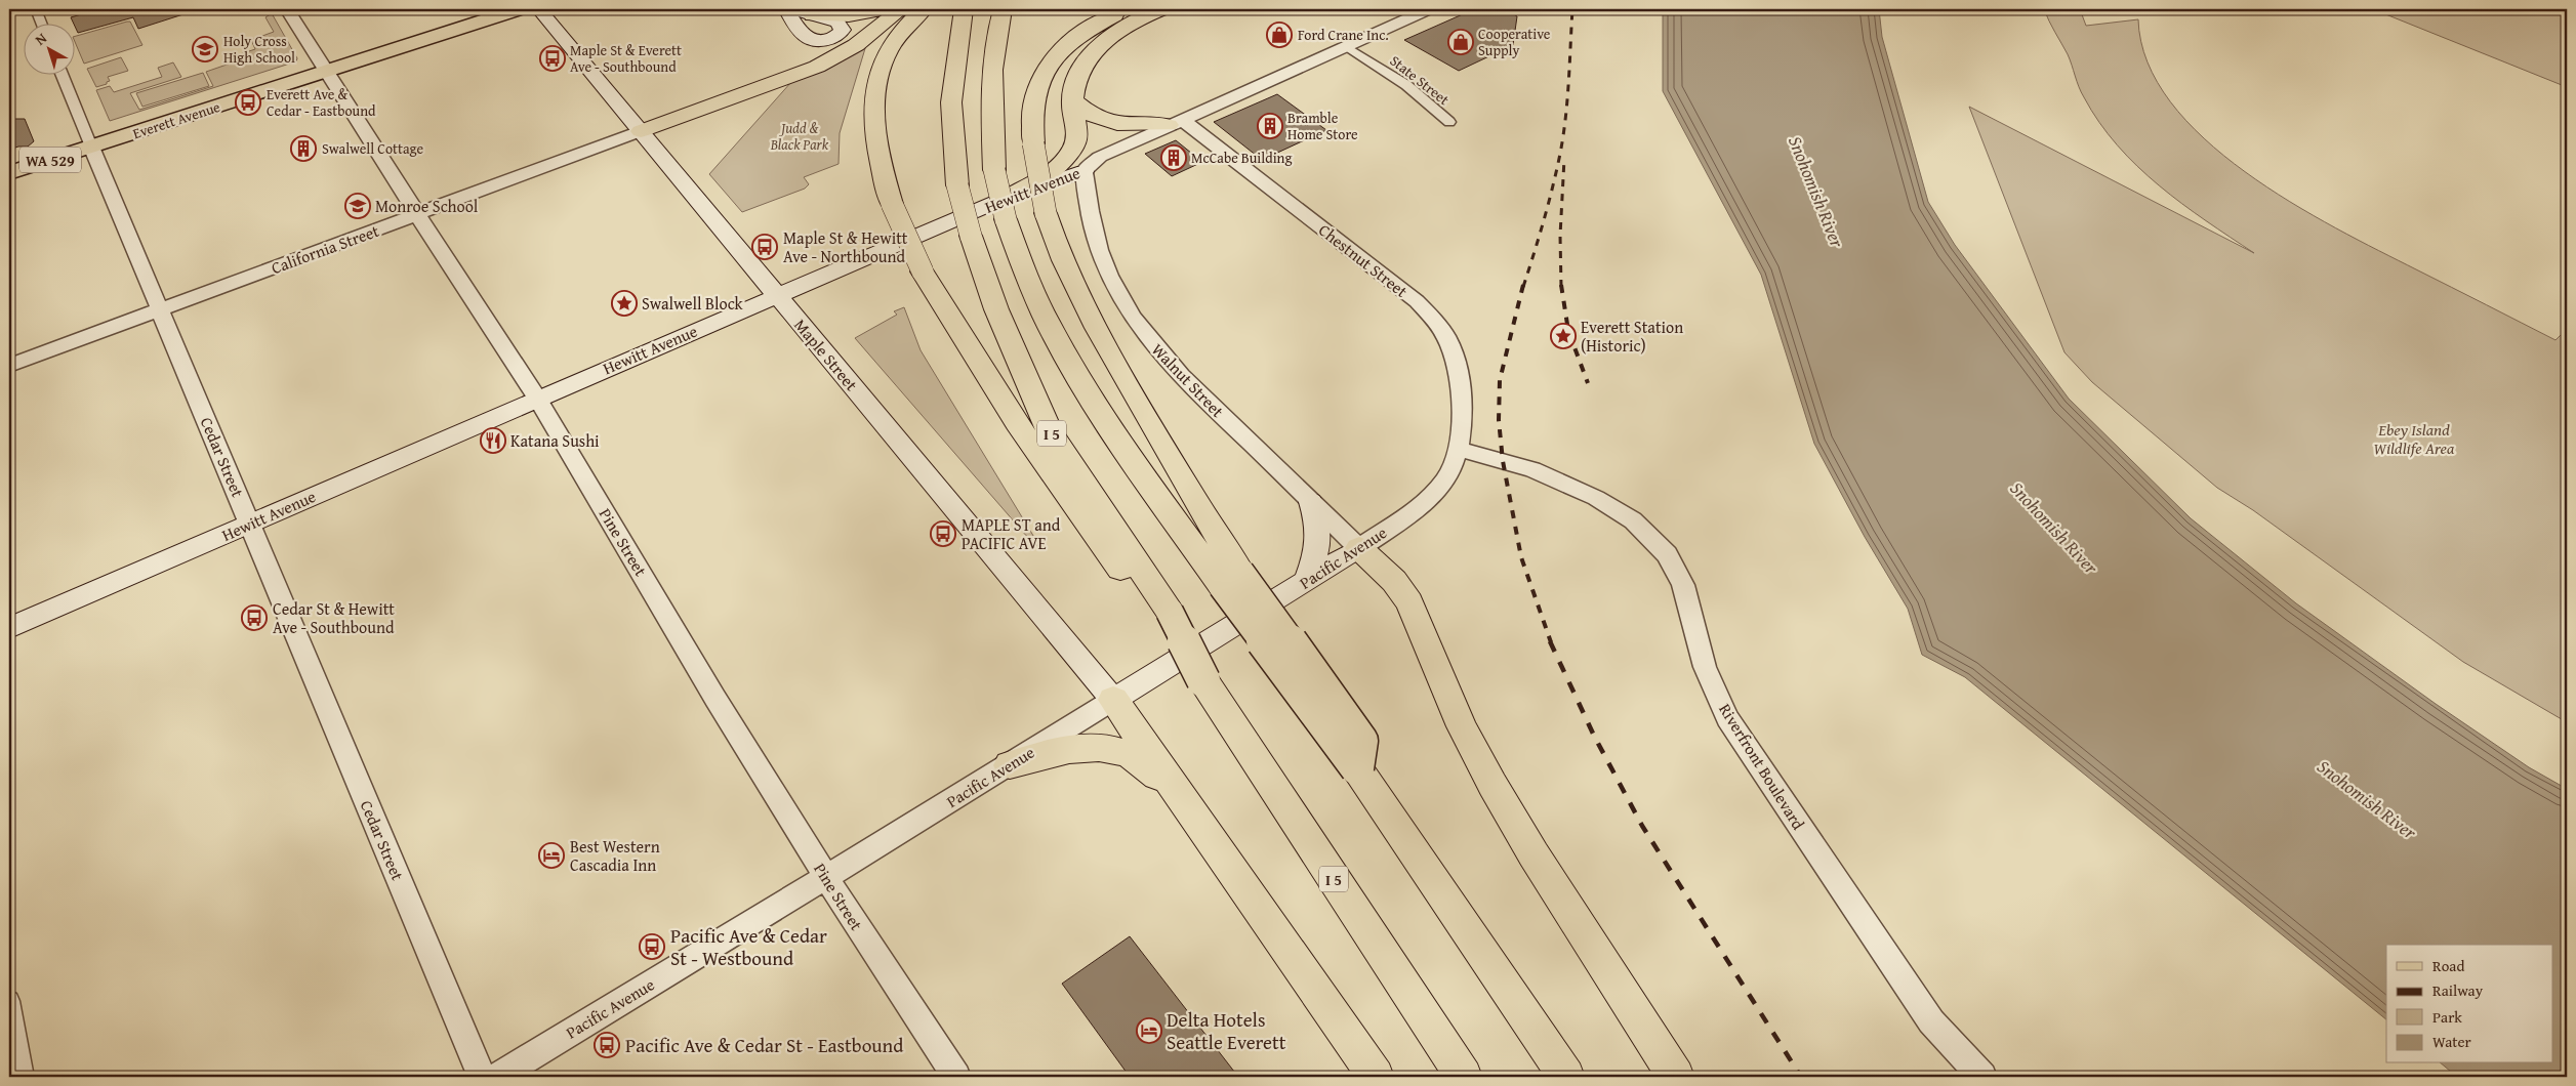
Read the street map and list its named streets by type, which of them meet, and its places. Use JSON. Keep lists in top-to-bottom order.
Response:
{
  "streets": {
    "highway": ["I 5"],
    "main road": [
      "Everett Avenue",
      "WA 529",
      "Hewitt Avenue",
      "Maple Street",
      "Pacific Avenue"
    ],
    "street": [
      "State Street",
      "California Street",
      "Chestnut Street",
      "Walnut Street",
      "Cedar Street",
      "Pine Street",
      "Riverfront Boulevard"
    ]
  },
  "crossings": [
    ["State Street", "Hewitt Avenue"],
    ["Everett Avenue", "Cedar Street"],
    ["Everett Avenue", "Pine Street"],
    ["Hewitt Avenue", "Chestnut Street"],
    ["Hewitt Avenue", "Maple Street"],
    ["Hewitt Avenue", "Walnut Street"],
    ["Hewitt Avenue", "Cedar Street"],
    ["Hewitt Avenue", "Pine Street"],
    ["California Street", "Maple Street"],
    ["California Street", "Cedar Street"],
    ["California Street", "Pine Street"],
    ["Chestnut Street", "Pacific Avenue"],
    ["Chestnut Street", "Riverfront Boulevard"],
    ["Maple Street", "Pacific Avenue"],
    ["Walnut Street", "Pacific Avenue"],
    ["Pine Street", "Pacific Avenue"],
    ["Pacific Avenue", "Riverfront Boulevard"]
  ],
  "water": ["Snohomish River"],
  "parks": ["Judd & Black Park", "Ebey Island Wildlife Area"],
  "places": {
    "shop": ["Ford Crane Inc.", "Cooperative Supply"],
    "school or university": ["Holy Cross High School", "Monroe School"],
    "bus stop": [
      "Maple St & Everett Ave - Southbound",
      "Everett Ave & Cedar - Eastbound",
      "Maple St & Hewitt Ave - Northbound",
      "MAPLE ST and PACIFIC AVE",
      "Cedar St & Hewitt Ave - Southbound",
      "Pacific Ave & Cedar St - Westbound",
      "Pacific Ave & Cedar St - Eastbound"
    ],
    "building": ["Bramble Home Store", "Swalwell Cottage", "McCabe Building"],
    "place": ["Swalwell Block", "Everett Station (Historic)"],
    "restaurant": ["Katana Sushi"],
    "hotel": ["Best Western Cascadia Inn", "Delta Hotels Seattle Everett"]
  },
  "legend": [
    "Road",
    "Railway",
    "Park",
    "Water"
  ],
  "north": "top left"
}
